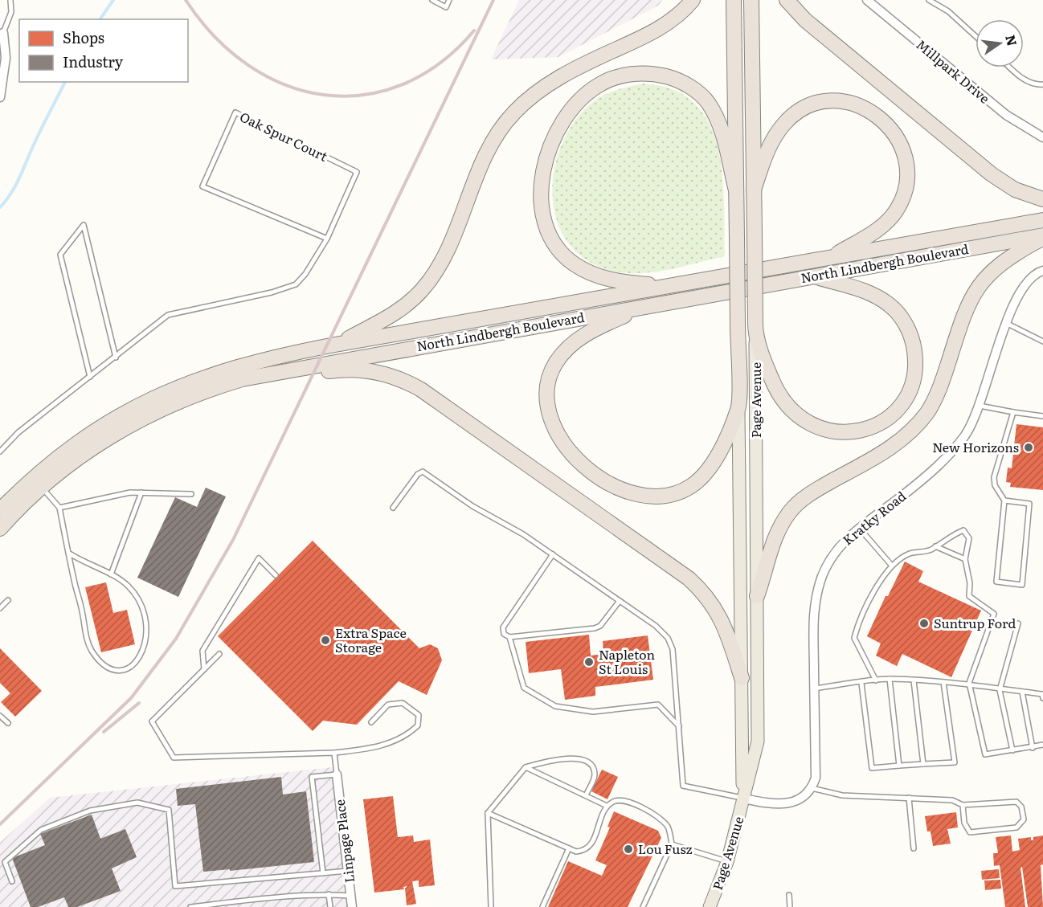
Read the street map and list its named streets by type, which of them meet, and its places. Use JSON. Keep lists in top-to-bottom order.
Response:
{
  "streets": {
    "highway": ["North Lindbergh Boulevard", "Page Avenue"],
    "street": ["Millpark Drive", "Kratky Road", "Linpage Place"],
    "lane": ["Oak Spur Court"]
  },
  "places": [
    "New Horizons",
    "Suntrup Ford",
    "Extra Space Storage",
    "Napleton St Louis",
    "Lou Fusz"
  ],
  "legend": ["Shops", "Industry"],
  "north": "right"
}
